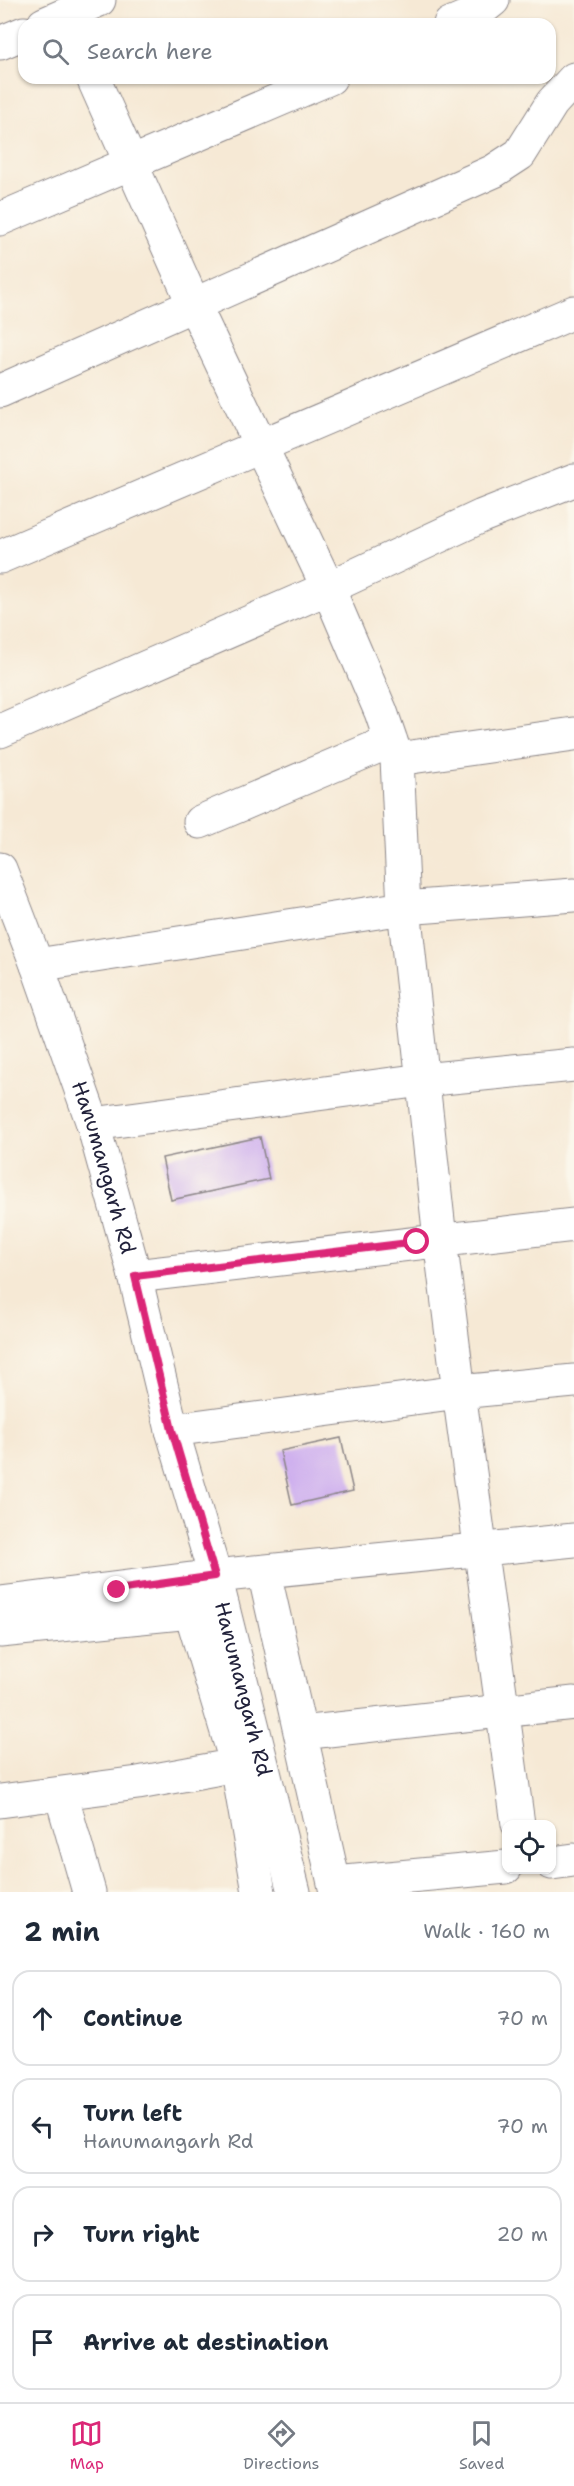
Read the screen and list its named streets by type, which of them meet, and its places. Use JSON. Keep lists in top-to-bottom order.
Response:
{
  "streets": {
    "street": ["Hanumangarh Rd"]
  },
  "page": {
    "search": "Search here",
    "heading": ["2 min", "Walk · 160 m"],
    "list": [
      ["Continue", "70 m"],
      ["Turn left", "Hanumangarh Rd", "70 m"],
      ["Turn right", "20 m"],
      "Arrive at destination"
    ],
    "nav": ["Map", "Directions", "Saved"]
  }
}
